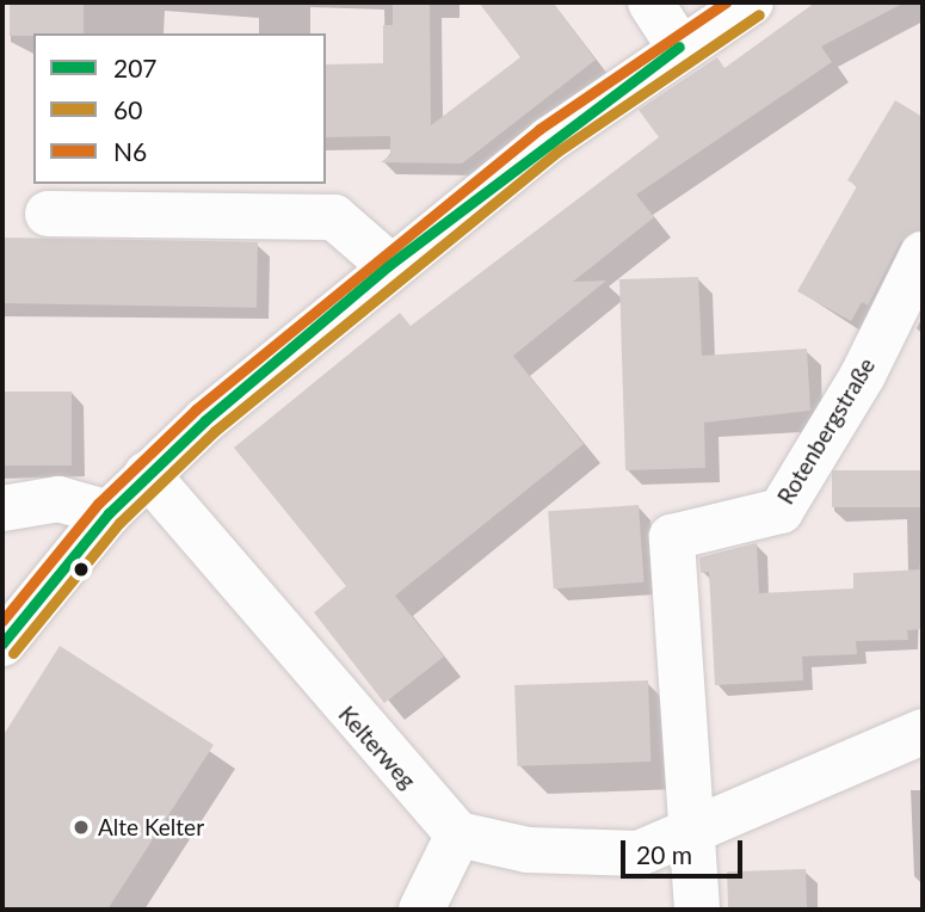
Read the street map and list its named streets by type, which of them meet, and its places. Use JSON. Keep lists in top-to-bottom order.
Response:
{
  "streets": {
    "street": ["Rotenbergstraße", "Kelterweg"]
  },
  "places": ["Alte Kelter"],
  "lines": ["transit line N6", "transit line 60", "transit line 207"],
  "legend": ["207", "60", "N6"],
  "scale_bar": "20 m"
}
